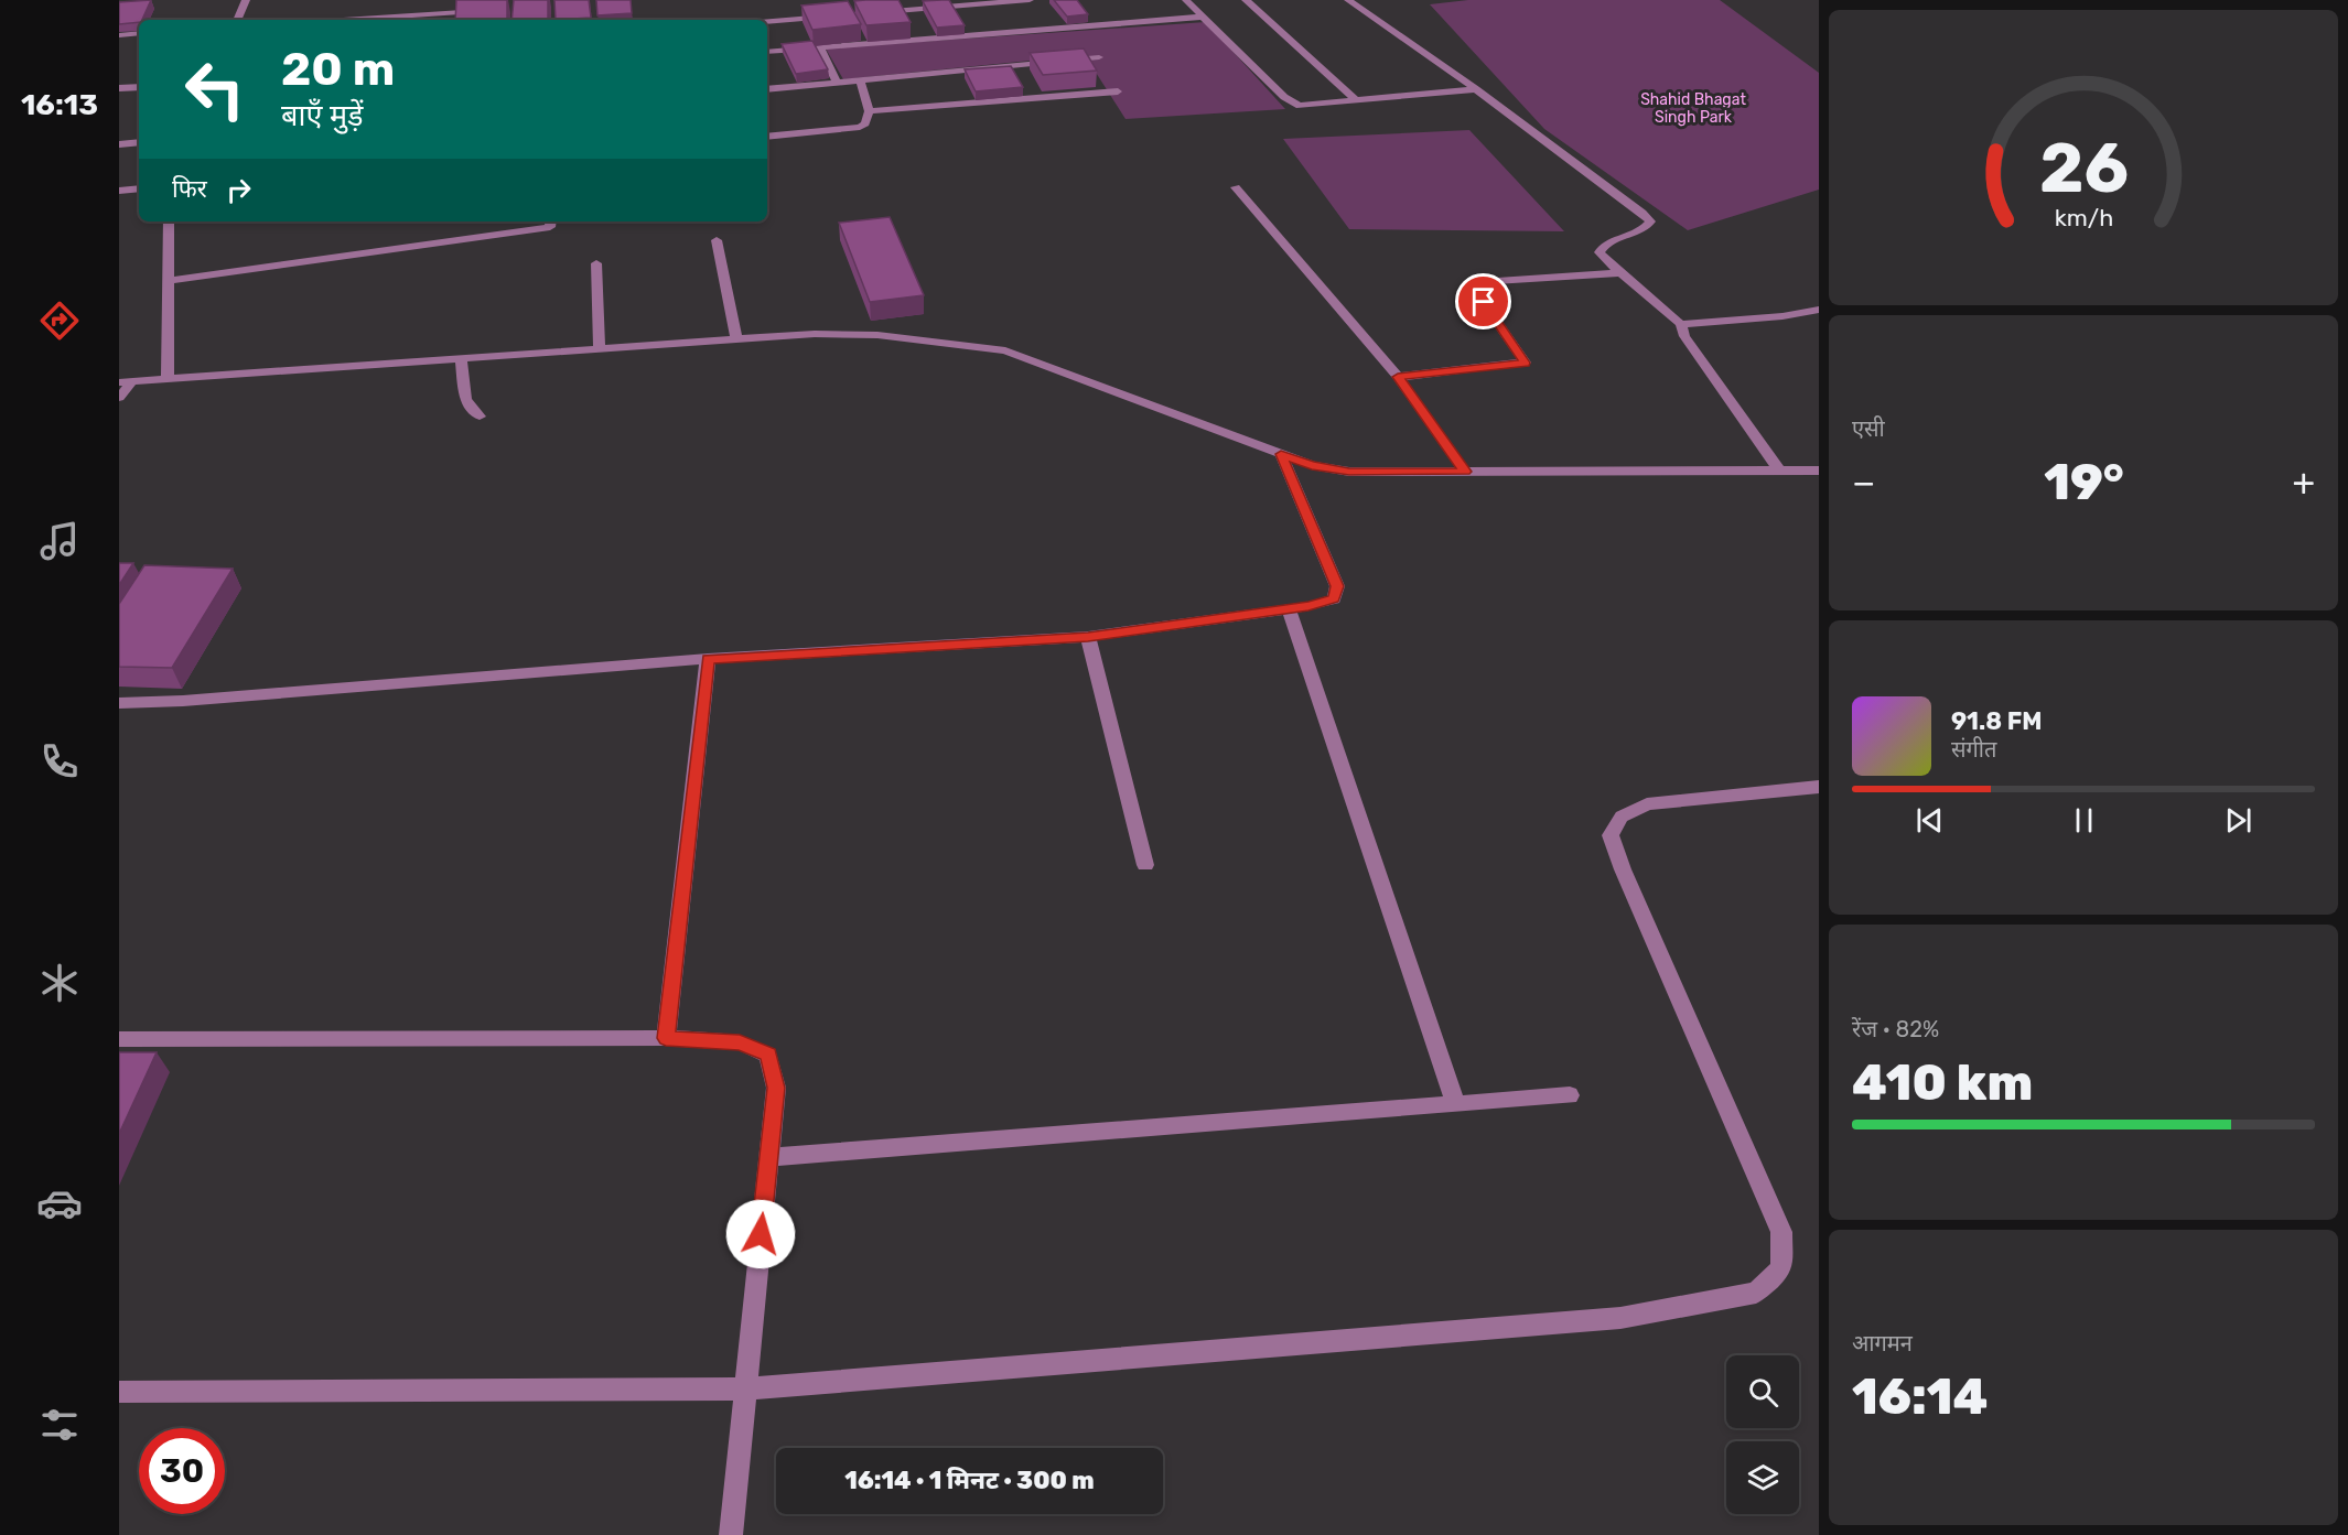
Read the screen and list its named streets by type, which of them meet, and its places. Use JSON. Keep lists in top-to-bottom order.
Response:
{
  "parks": ["Shahid Bhagat Singh Park"],
  "page": {
    "tabs": "16:13",
    "turn": ["20 m", "बाएँ मुड़ें"],
    "then": "फिर",
    "tile": [
      "एसी",
      ["रेंज · 82%", "410 km"],
      ["आगमन", "16:14"]
    ],
    "heat": ["−", "19°", "+"],
    "song": ["91.8 FM", "संगीत"],
    "limit": "30",
    "trip": "16:14 · 1 मिनट · 300 m",
    "gauge": ["26", "km/h"]
  }
}
